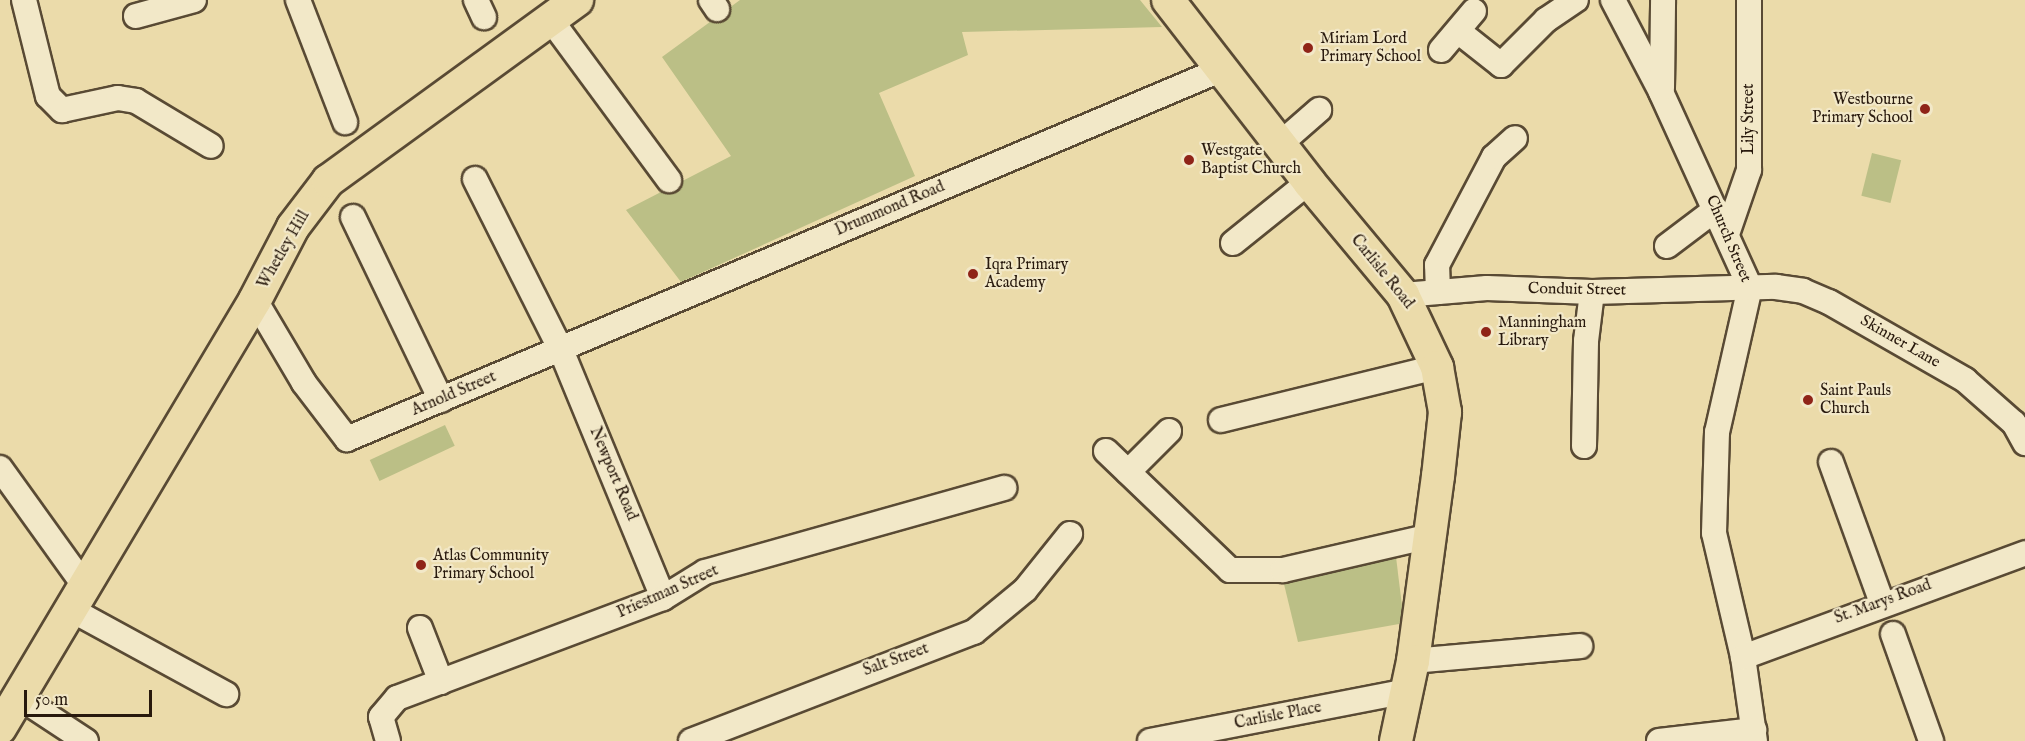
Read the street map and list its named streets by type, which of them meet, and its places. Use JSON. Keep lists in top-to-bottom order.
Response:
{
  "streets": {
    "main road": ["Whetley Hill", "Carlisle Road"],
    "street": [
      "Lily Street",
      "Drummond Road",
      "Church Street",
      "Conduit Street",
      "Skinner Lane",
      "Arnold Street",
      "Newport Road",
      "Priestman Street",
      "St. Marys Road",
      "Salt Street",
      "Carlisle Place"
    ]
  },
  "crossings": [
    ["Lily Street", "Church Street"],
    ["Drummond Road", "Carlisle Road"],
    ["Drummond Road", "Arnold Street"],
    ["Drummond Road", "Newport Road"],
    ["Church Street", "Conduit Street"],
    ["Church Street", "Skinner Lane"],
    ["Church Street", "St. Marys Road"],
    ["Whetley Hill", "Arnold Street"],
    ["Carlisle Road", "Conduit Street"],
    ["Carlisle Road", "Carlisle Place"],
    ["Conduit Street", "Skinner Lane"],
    ["Arnold Street", "Newport Road"],
    ["Newport Road", "Priestman Street"]
  ],
  "places": [
    "Miriam Lord Primary School",
    "Westbourne Primary School",
    "Westgate Baptist Church",
    "Iqra Primary Academy",
    "Manningham Library",
    "Saint Pauls Church",
    "Atlas Community Primary School"
  ],
  "scale_bar": "50 m"
}
